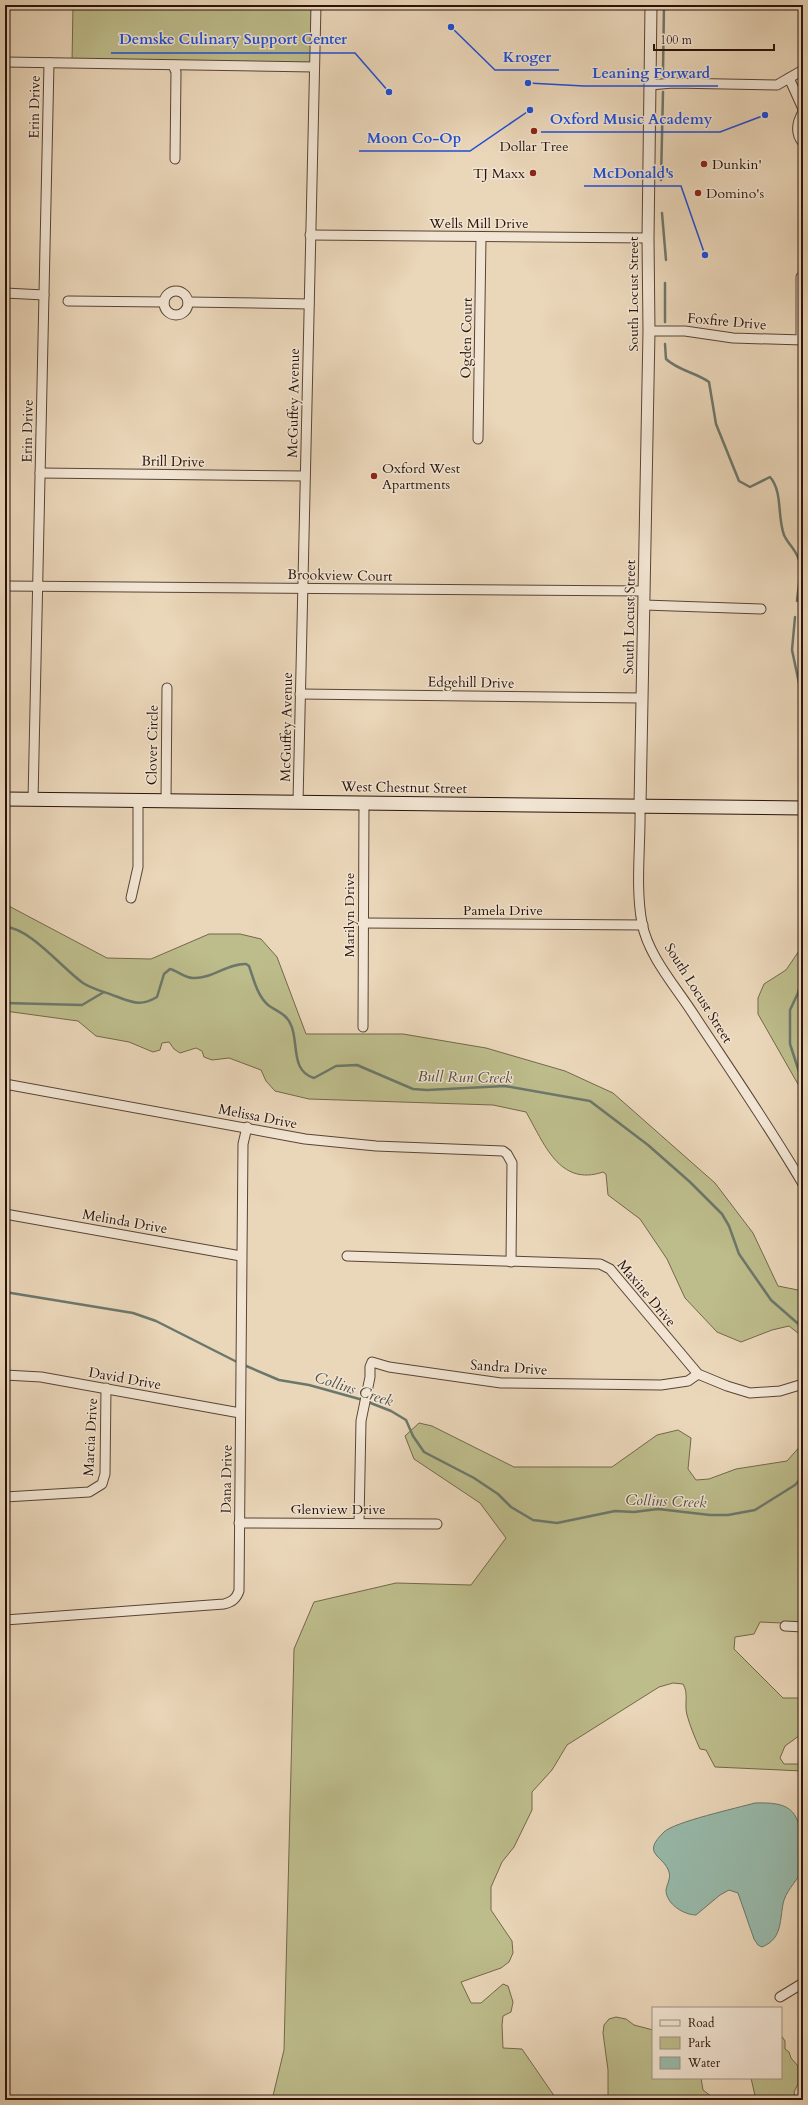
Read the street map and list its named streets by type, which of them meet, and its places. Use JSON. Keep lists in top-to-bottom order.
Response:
{
  "streets": {
    "main road": ["West Chestnut Street"],
    "street": [
      "Erin Drive",
      "Wells Mill Drive",
      "South Locust Street",
      "Foxfire Drive",
      "Ogden Court",
      "McGuffey Avenue",
      "Brill Drive",
      "Brookview Court",
      "Edgehill Drive",
      "Clover Circle",
      "Pamela Drive",
      "Marilyn Drive",
      "Melissa Drive",
      "Melinda Drive",
      "Maxine Drive",
      "Sandra Drive",
      "David Drive",
      "Marcia Drive",
      "Dana Drive",
      "Glenview Drive"
    ]
  },
  "crossings": [
    ["Erin Drive", "Brill Drive"],
    ["Erin Drive", "Brookview Court"],
    ["Erin Drive", "West Chestnut Street"],
    ["Wells Mill Drive", "South Locust Street"],
    ["Wells Mill Drive", "Ogden Court"],
    ["Wells Mill Drive", "McGuffey Avenue"],
    ["South Locust Street", "Foxfire Drive"],
    ["South Locust Street", "Brookview Court"],
    ["South Locust Street", "Edgehill Drive"],
    ["South Locust Street", "West Chestnut Street"],
    ["South Locust Street", "Pamela Drive"],
    ["McGuffey Avenue", "Brill Drive"],
    ["McGuffey Avenue", "Brookview Court"],
    ["McGuffey Avenue", "Edgehill Drive"],
    ["McGuffey Avenue", "West Chestnut Street"],
    ["Clover Circle", "West Chestnut Street"],
    ["West Chestnut Street", "Marilyn Drive"],
    ["Pamela Drive", "Marilyn Drive"],
    ["Melissa Drive", "Maxine Drive"],
    ["Melissa Drive", "Dana Drive"],
    ["Melinda Drive", "Dana Drive"],
    ["Maxine Drive", "Sandra Drive"],
    ["Sandra Drive", "Glenview Drive"],
    ["David Drive", "Marcia Drive"],
    ["David Drive", "Dana Drive"],
    ["Dana Drive", "Glenview Drive"]
  ],
  "water": ["Bull Run Creek", "Collins Creek"],
  "places": [
    "Kroger",
    "Leaning Forward",
    "Demske Culinary Support Center",
    "Moon Co-Op",
    "Oxford Music Academy",
    "Dollar Tree",
    "Dunkin'",
    "TJ Maxx",
    "Domino's",
    "McDonald's",
    "Oxford West Apartments"
  ],
  "legend": ["Road", "Park", "Water"],
  "scale_bar": "100 m"
}
